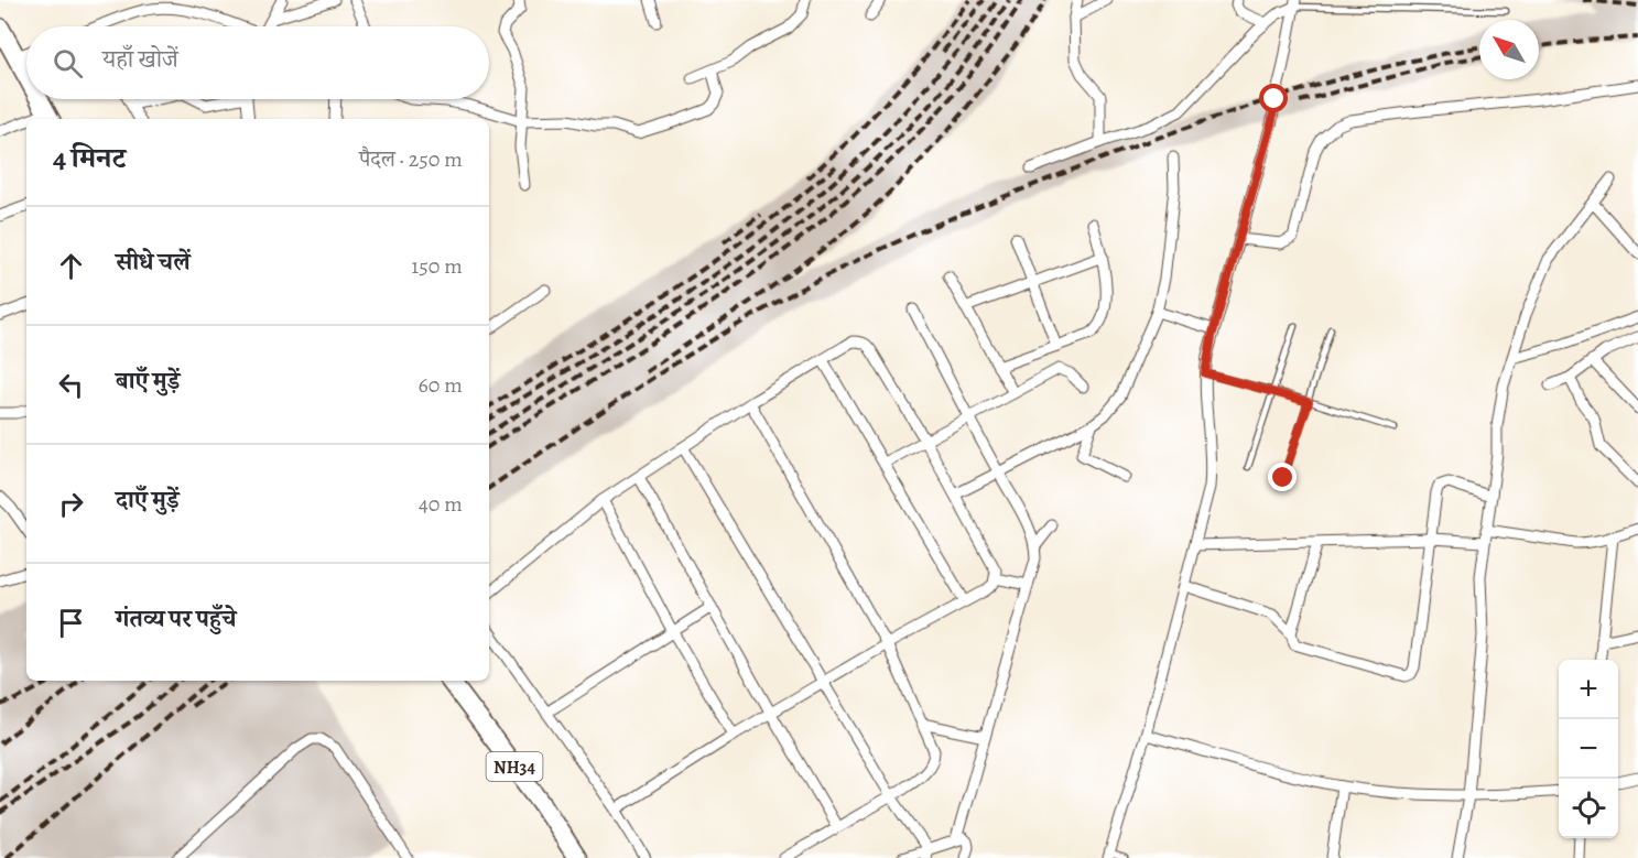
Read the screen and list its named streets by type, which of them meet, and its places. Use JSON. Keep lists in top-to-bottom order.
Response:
{
  "streets": {
    "highway": ["NH34"]
  },
  "north": "top left",
  "page": {
    "search": "यहाँ खोजें",
    "heading": ["4 मिनट", "पैदल · 250 m"],
    "list": [
      ["सीधे चलें", "150 m"],
      ["बाएँ मुड़ें", "60 m"],
      ["दाएँ मुड़ें", "40 m"],
      "गंतव्य पर पहुँचे"
    ],
    "map_buttons": ["+", "−"]
  }
}
